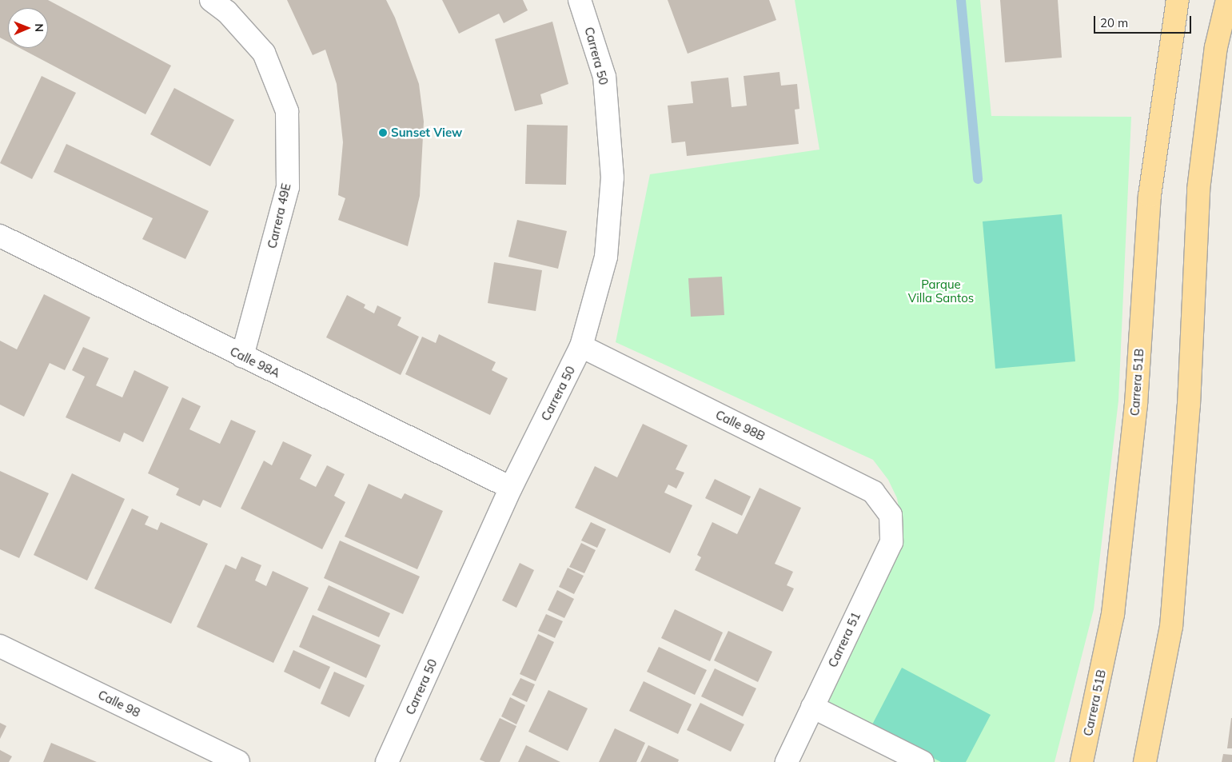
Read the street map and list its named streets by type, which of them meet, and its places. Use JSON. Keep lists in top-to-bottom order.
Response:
{
  "streets": {
    "main road": ["Carrera 51B"],
    "street": [
      "Carrera 50",
      "Carrera 49E",
      "Calle 98A",
      "Calle 98B",
      "Carrera 51",
      "Calle 98"
    ]
  },
  "crossings": [
    ["Carrera 50", "Calle 98A"],
    ["Carrera 50", "Calle 98B"],
    ["Carrera 49E", "Calle 98A"],
    ["Calle 98B", "Carrera 51"]
  ],
  "parks": ["Parque Villa Santos"],
  "places": ["Sunset View"],
  "scale_bar": "20 m",
  "north": "right"
}
